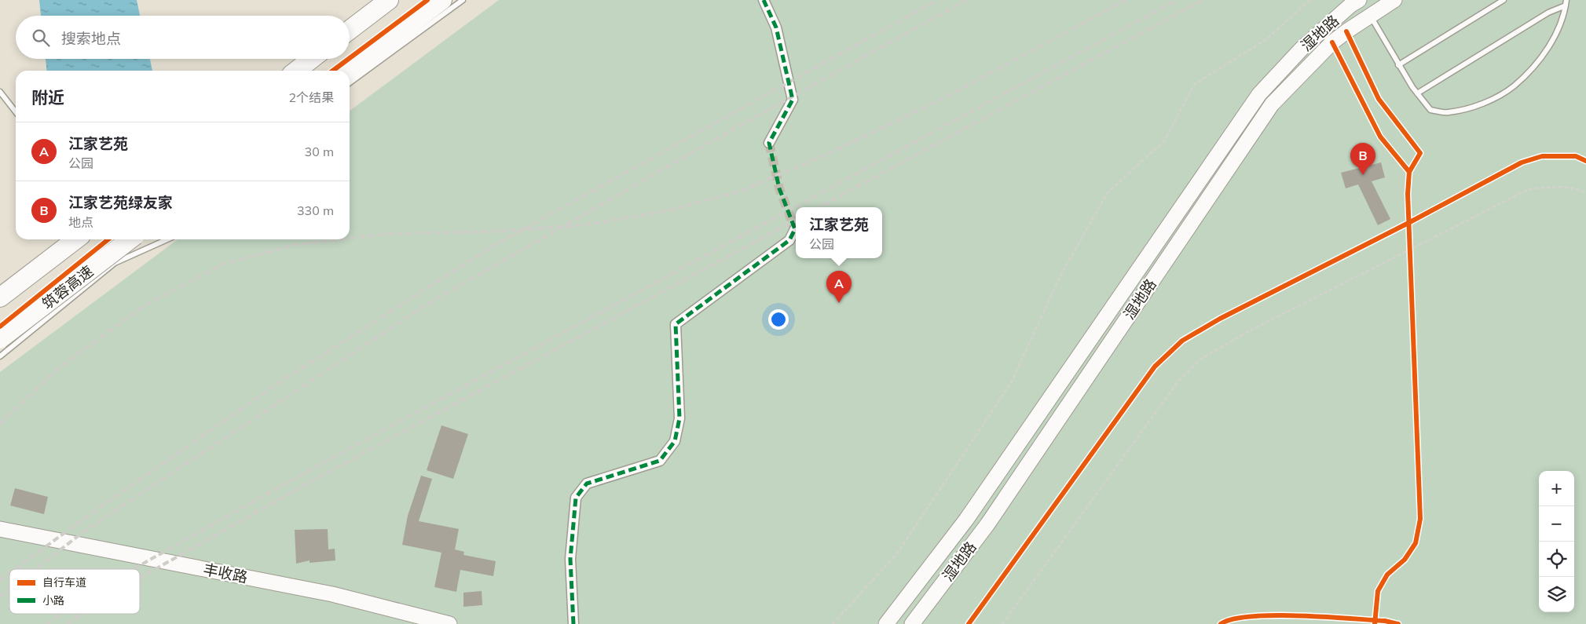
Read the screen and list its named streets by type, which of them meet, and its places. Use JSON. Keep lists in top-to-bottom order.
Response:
{
  "streets": {
    "highway": ["筑蓉高速"],
    "street": ["湿地路", "丰收路"]
  },
  "legend": ["自行车道", "小路"],
  "page": {
    "search": "搜索地点",
    "heading": ["附近", "2个结果"],
    "list": [
      {
        "mark": "A",
        "name": "江家艺苑",
        "note": "公园",
        "value": "30 m"
      },
      {
        "mark": "B",
        "name": "江家艺苑绿友家",
        "note": "地点",
        "value": "330 m"
      }
    ],
    "pins": ["B", "A"],
    "popup": ["江家艺苑", "公园"],
    "map_buttons": ["+", "−"]
  }
}
